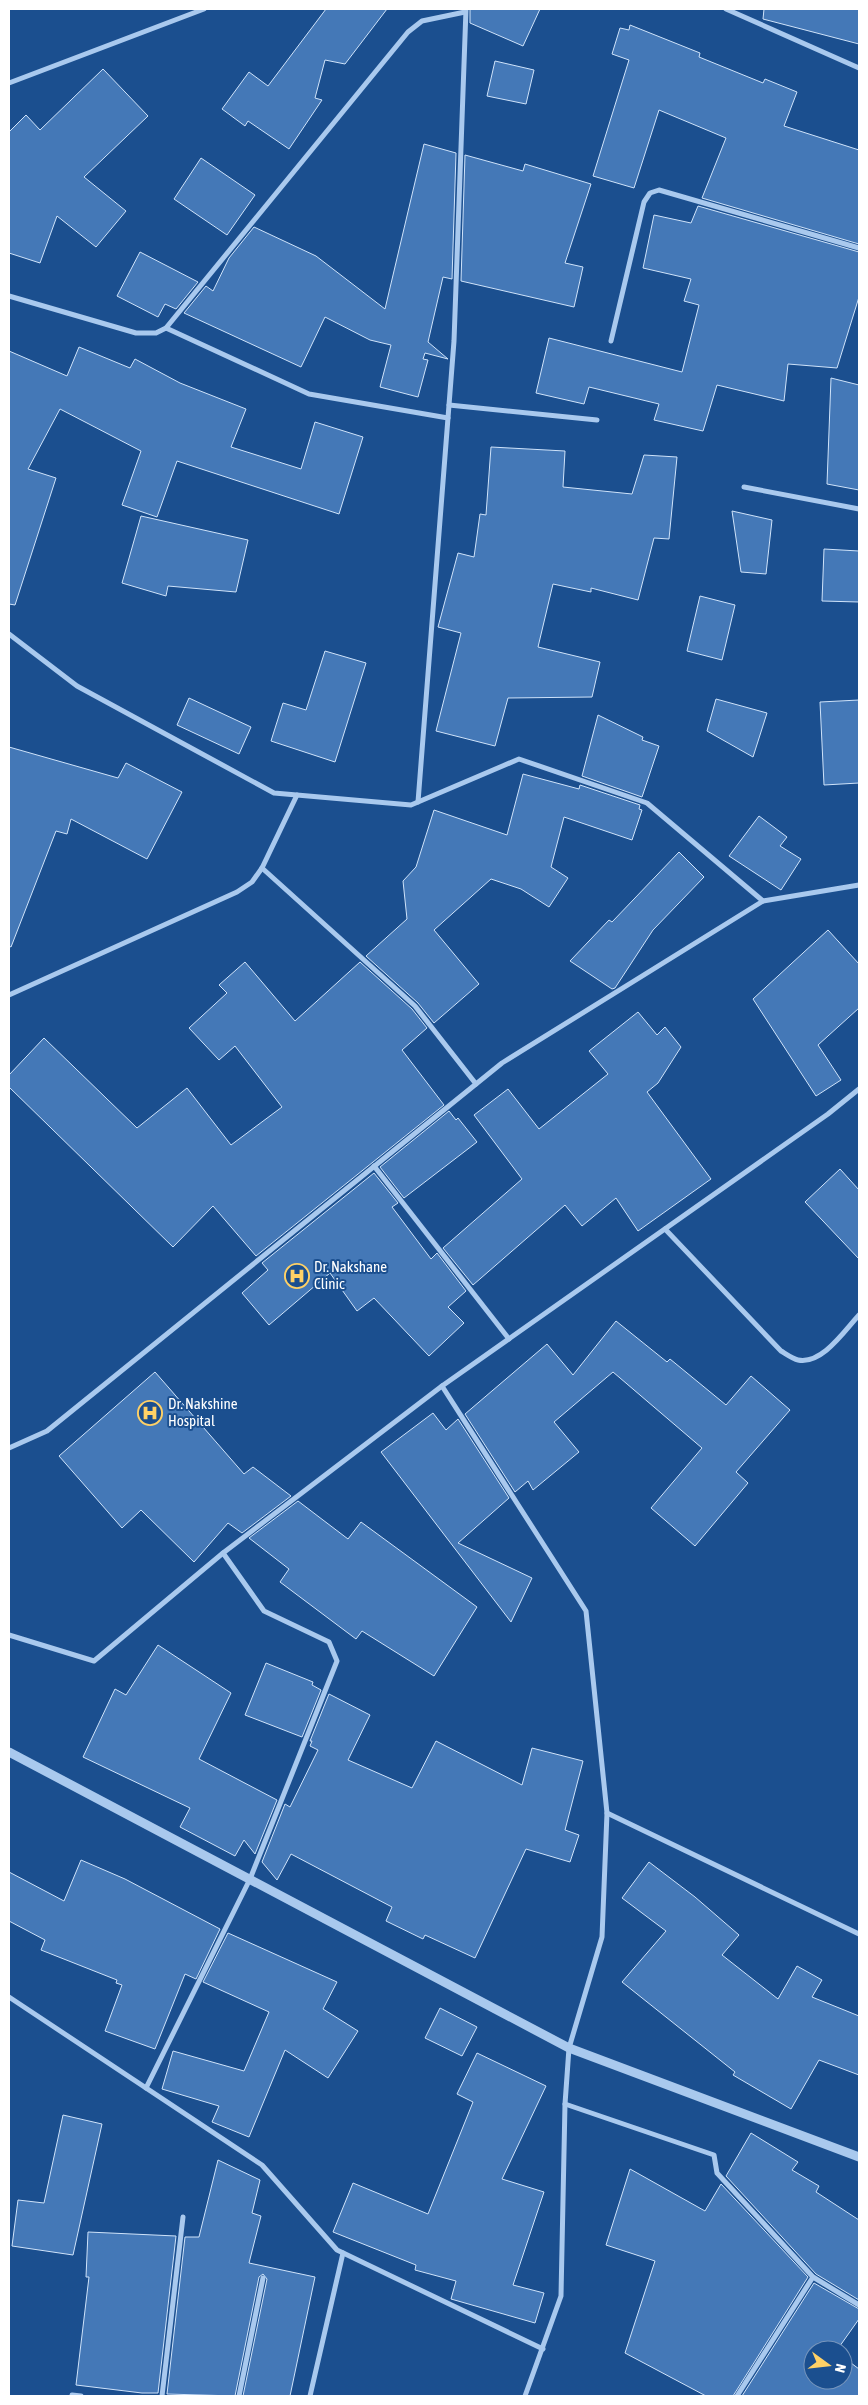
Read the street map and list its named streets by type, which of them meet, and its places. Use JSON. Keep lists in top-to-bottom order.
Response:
{
  "places": {
    "hospital": ["Dr. Nakshane Clinic", "Dr. Nakshine Hospital"]
  },
  "north": "right"
}
